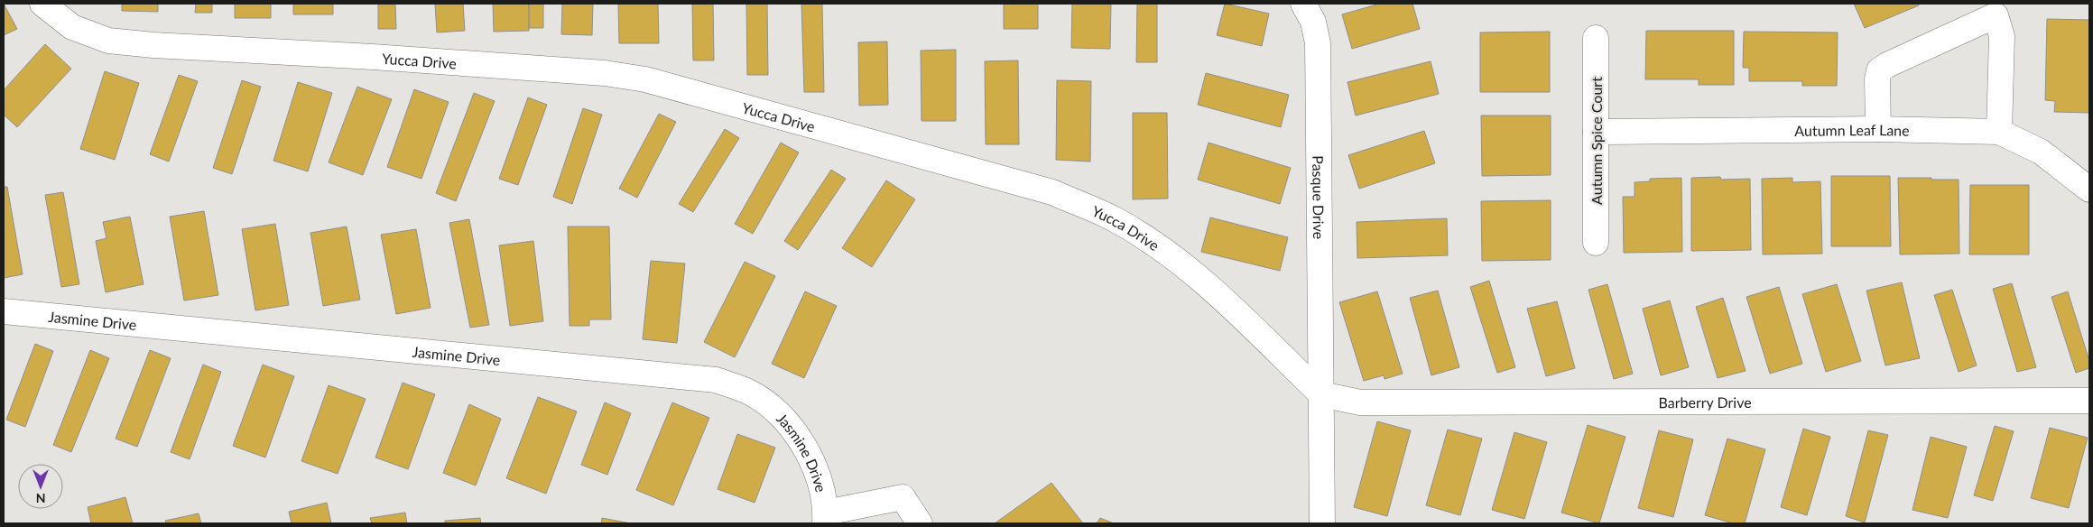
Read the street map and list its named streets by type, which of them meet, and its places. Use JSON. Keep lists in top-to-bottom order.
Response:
{
  "streets": {
    "street": [
      "Yucca Drive",
      "Autumn Leaf Lane",
      "Autumn Spice Court",
      "Pasque Drive",
      "Jasmine Drive",
      "Barberry Drive"
    ]
  },
  "crossings": [
    ["Yucca Drive", "Pasque Drive"],
    ["Yucca Drive", "Barberry Drive"],
    ["Autumn Leaf Lane", "Autumn Spice Court"],
    ["Pasque Drive", "Barberry Drive"]
  ],
  "north": "bottom"
}
